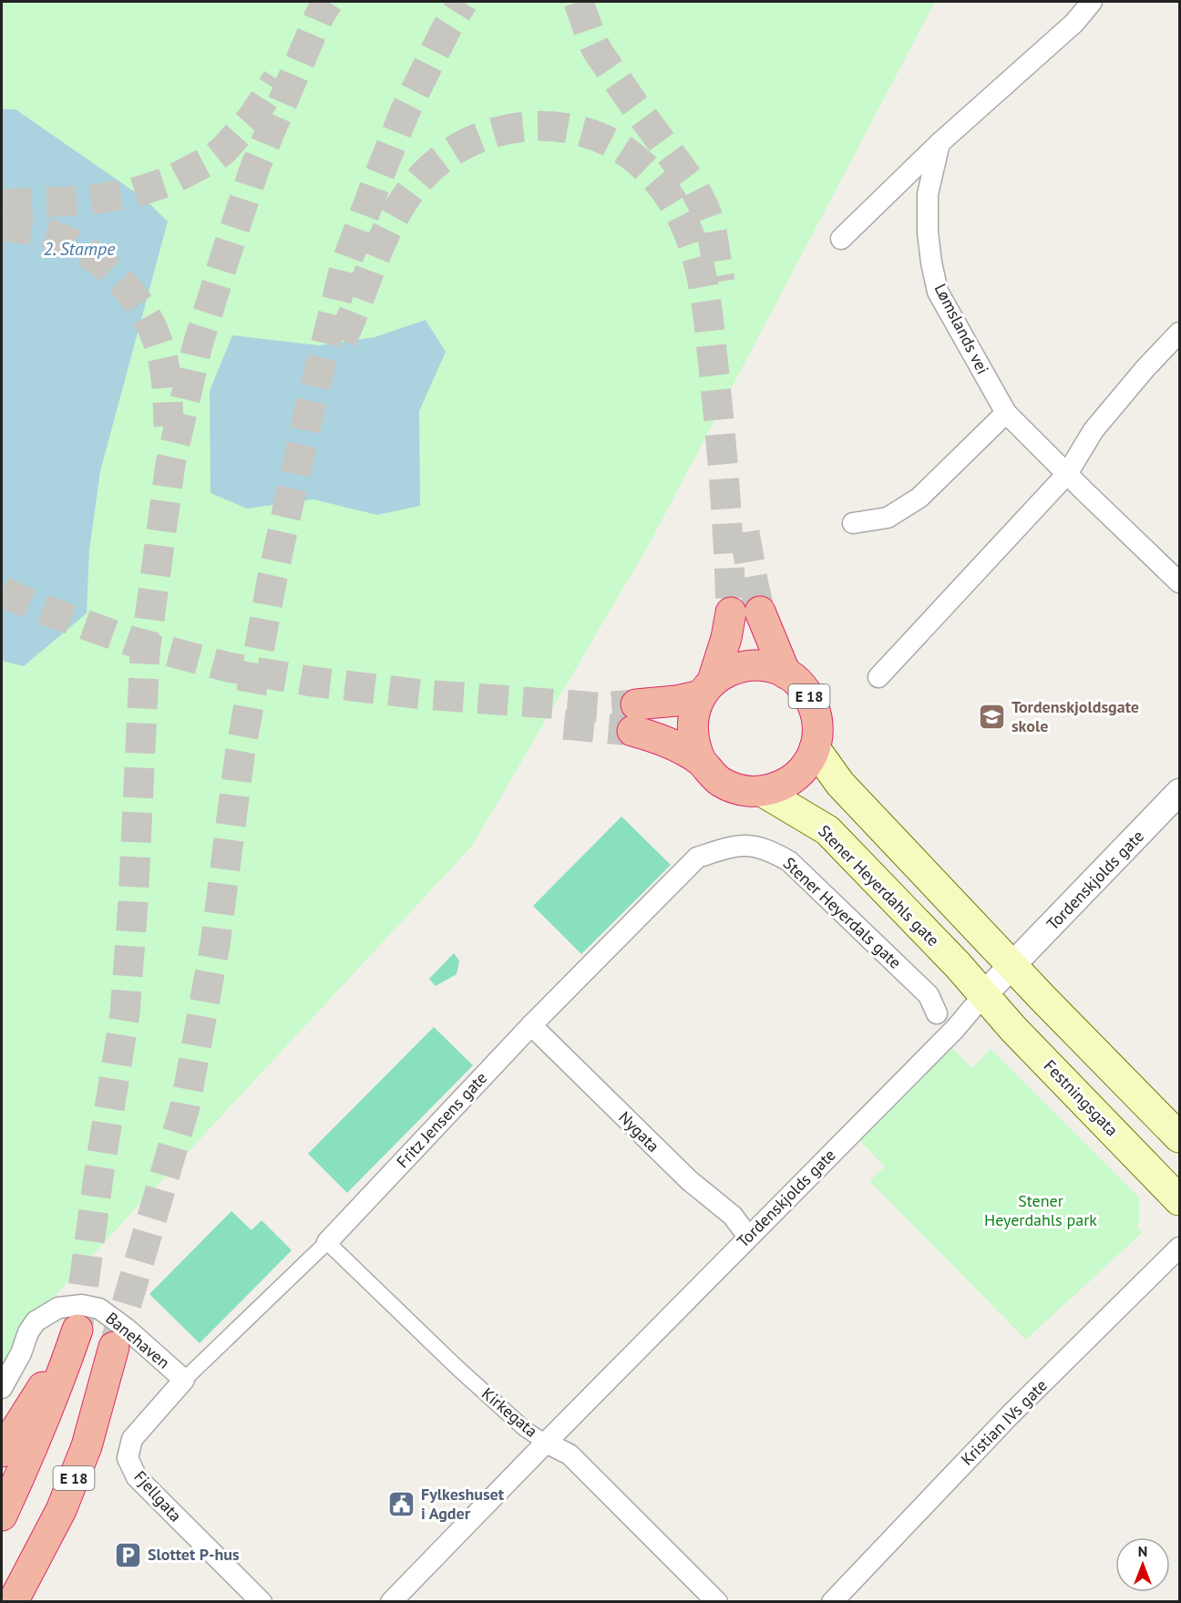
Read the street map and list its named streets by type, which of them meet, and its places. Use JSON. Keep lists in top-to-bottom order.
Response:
{
  "streets": {
    "highway": ["E 18"],
    "main road": ["Stener Heyerdahls gate", "Festningsgata"],
    "street": [
      "Lømslands vei",
      "Tordenskjolds gate",
      "Stener Heyerdals gate",
      "Fritz Jensens gate",
      "Nygata",
      "Banehaven",
      "Kirkegata",
      "Kristian IVs gate",
      "Fjellgata"
    ]
  },
  "crossings": [
    ["E 18", "Stener Heyerdahls gate"],
    ["Tordenskjolds gate", "Stener Heyerdahls gate"],
    ["Tordenskjolds gate", "Festningsgata"],
    ["Tordenskjolds gate", "Nygata"],
    ["Tordenskjolds gate", "Kirkegata"],
    ["Stener Heyerdahls gate", "Festningsgata"],
    ["Stener Heyerdals gate", "Fritz Jensens gate"],
    ["Fritz Jensens gate", "Nygata"],
    ["Fritz Jensens gate", "Banehaven"],
    ["Fritz Jensens gate", "Kirkegata"],
    ["Fritz Jensens gate", "Fjellgata"],
    ["Banehaven", "Fjellgata"]
  ],
  "water": ["2. Stampe"],
  "parks": ["Stener Heyerdahls park"],
  "places": {
    "school or university": ["Tordenskjoldsgate skole"],
    "public building": ["Fylkeshuset i Agder"],
    "parking": ["Slottet P-hus"]
  },
  "north": "top"
}
